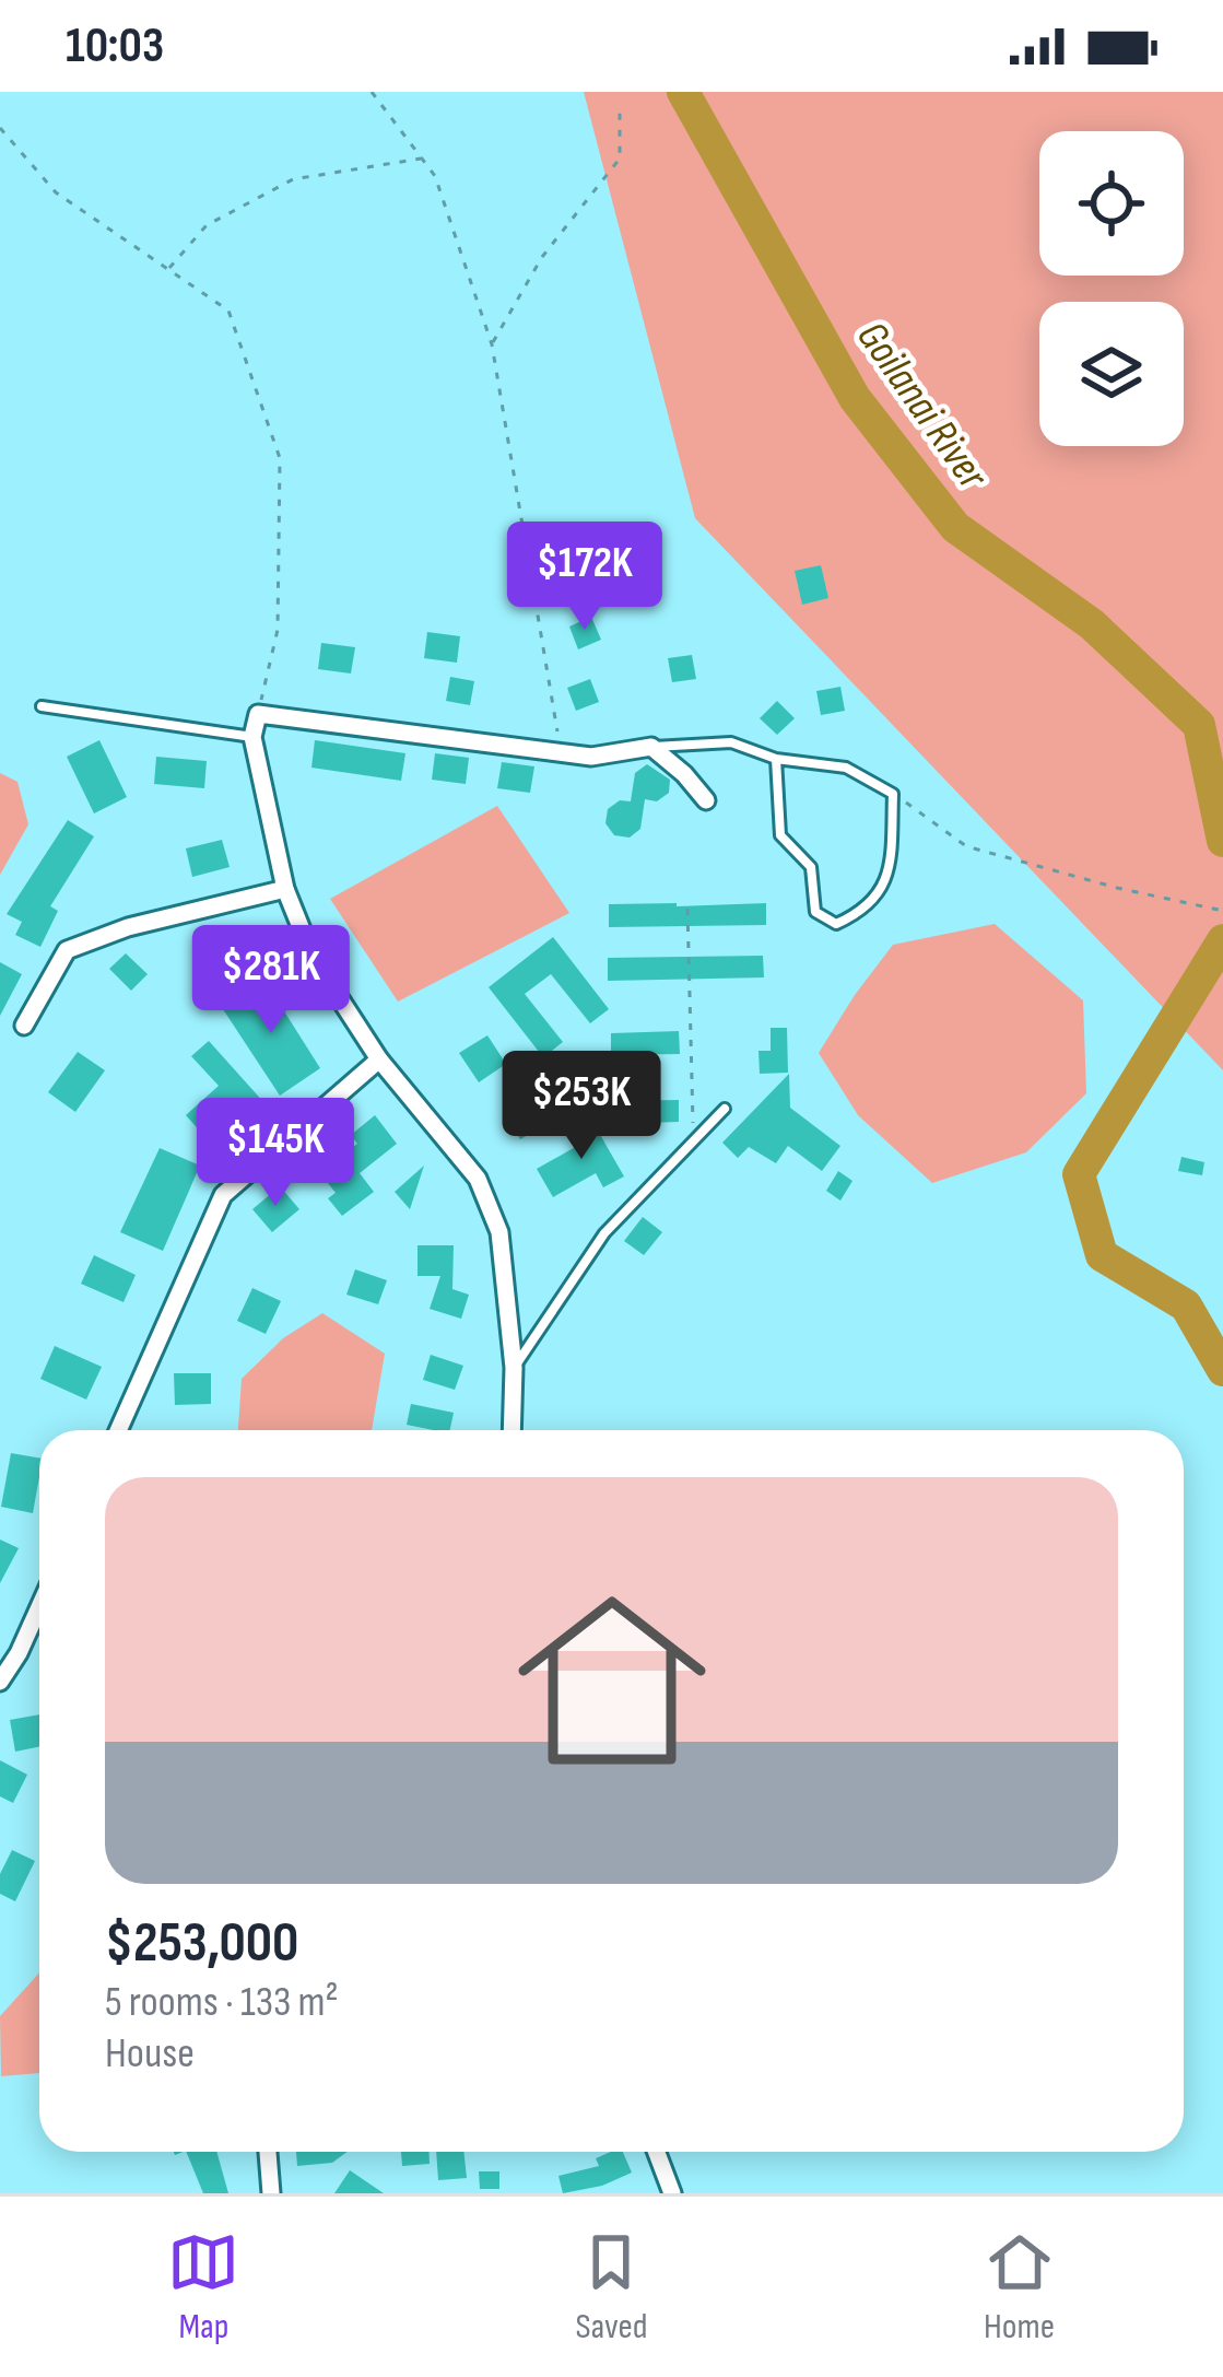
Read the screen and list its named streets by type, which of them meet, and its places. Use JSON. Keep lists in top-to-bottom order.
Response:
{
  "water": ["Goilanai River"],
  "page": {
    "status": "10:03",
    "price": [
      "$172K",
      "$281K",
      "$253K",
      "$145K"
    ],
    "list": [
      {
        "name": "$253,000",
        "note": "5 rooms · 133 m² · House"
      }
    ],
    "tabs": ["Map", "Saved", "Home"]
  }
}
